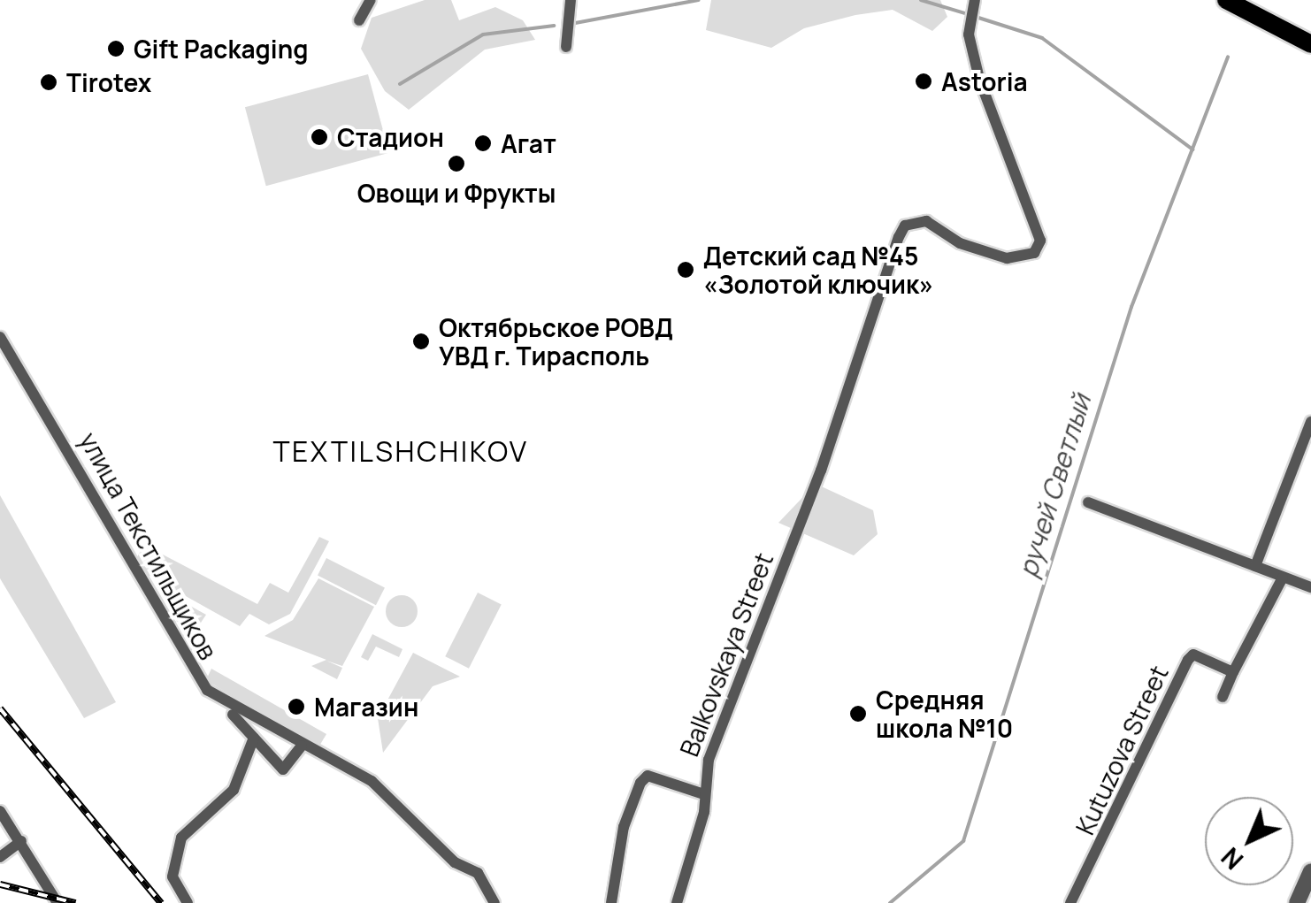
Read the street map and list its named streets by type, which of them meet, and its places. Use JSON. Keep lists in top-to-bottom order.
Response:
{
  "streets": {
    "street": ["улица Текстильщиков", "Balkovskaya Street", "Kutuzova Street"]
  },
  "districts": ["TEXTILSHCHIKOV"],
  "water": ["ручей Светлый"],
  "places": [
    "Gift Packaging",
    "Astoria",
    "Tirotex",
    "Стадион",
    "Агат",
    "Овощи и Фрукты",
    "Детский сад №45 «Золотой ключик»",
    "Октябрьское РОВД УВД г. Тирасполь",
    "Магазин",
    "Средняя школа №10"
  ],
  "north": "bottom left"
}
